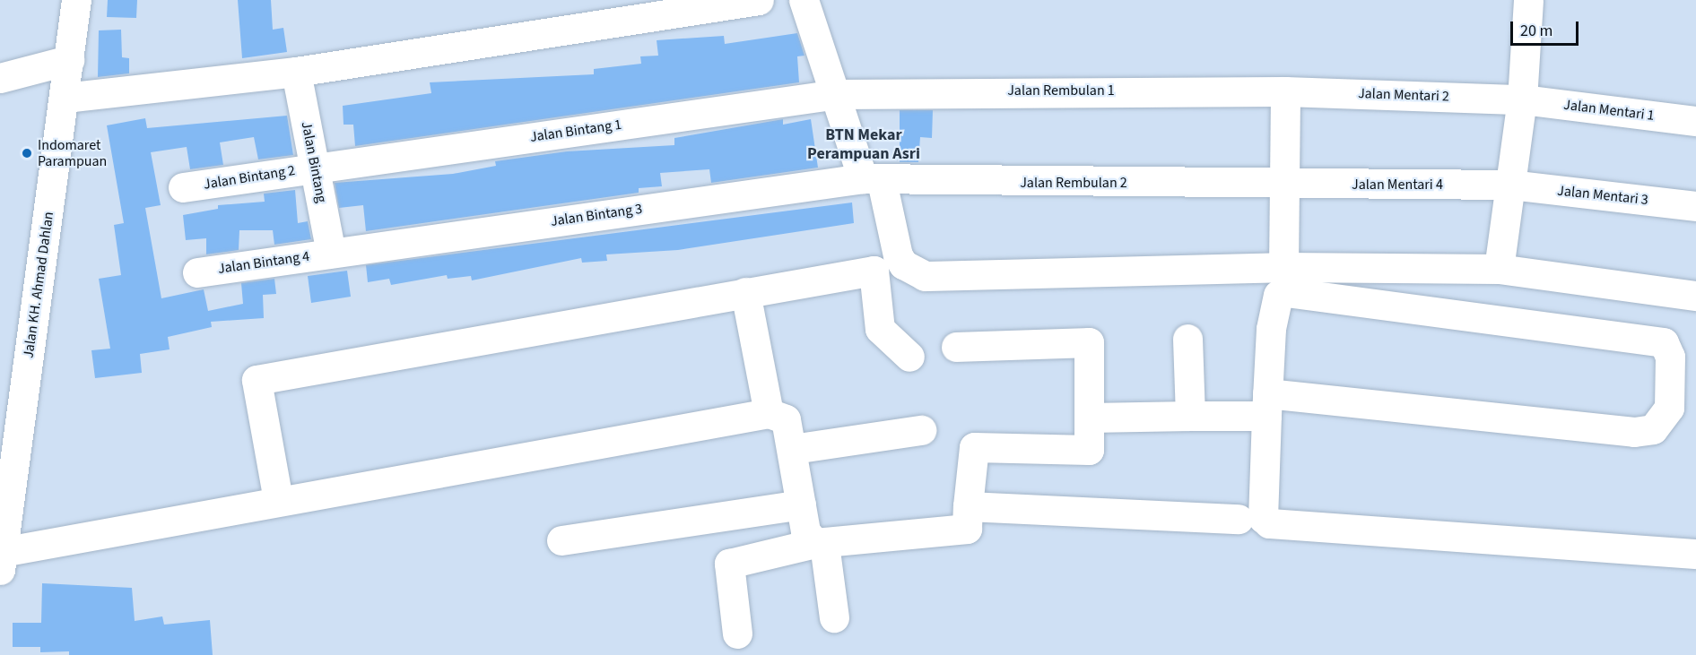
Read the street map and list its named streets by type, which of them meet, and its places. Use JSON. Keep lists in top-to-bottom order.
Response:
{
  "streets": {
    "street": [
      "Jalan Rembulan 1",
      "Jalan Mentari 2",
      "Jalan Mentari 1",
      "Jalan Bintang 1",
      "Jalan Bintang",
      "Jalan Bintang 2",
      "Jalan Rembulan 2",
      "Jalan Mentari 4",
      "Jalan Mentari 3",
      "Jalan Bintang 3",
      "Jalan Bintang 4",
      "Jalan KH. Ahmad Dahlan"
    ]
  },
  "crossings": [
    ["Jalan Rembulan 1", "Jalan Mentari 2"],
    ["Jalan Rembulan 1", "Jalan Bintang 1"],
    ["Jalan Mentari 2", "Jalan Mentari 1"],
    ["Jalan Bintang 1", "Jalan Bintang"],
    ["Jalan Bintang 1", "Jalan Bintang 2"],
    ["Jalan Bintang", "Jalan Bintang 2"],
    ["Jalan Bintang", "Jalan Bintang 3"],
    ["Jalan Bintang", "Jalan Bintang 4"],
    ["Jalan Rembulan 2", "Jalan Mentari 4"],
    ["Jalan Rembulan 2", "Jalan Bintang 3"],
    ["Jalan Mentari 4", "Jalan Mentari 3"],
    ["Jalan Bintang 3", "Jalan Bintang 4"]
  ],
  "districts": ["BTN Mekar Perampuan Asri"],
  "places": ["Indomaret Parampuan"],
  "scale_bar": "20 m"
}
